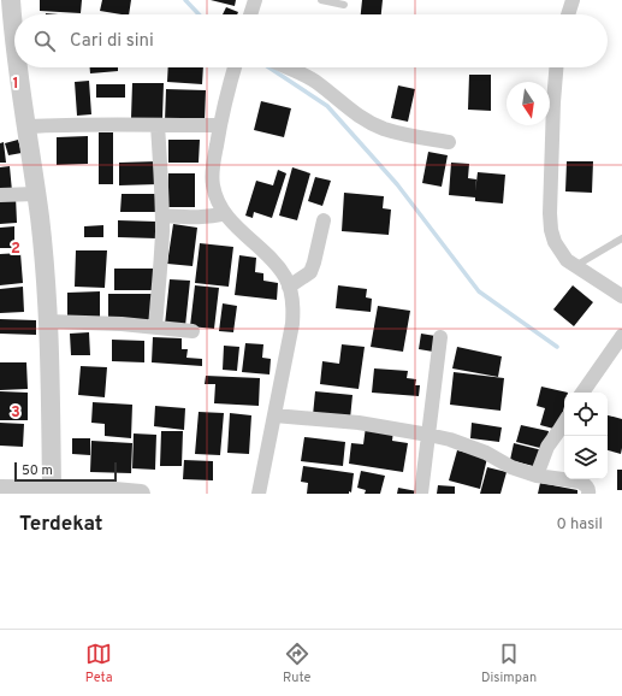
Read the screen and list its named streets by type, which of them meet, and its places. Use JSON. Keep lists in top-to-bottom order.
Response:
{
  "scale_bar": "50 m",
  "north": "bottom",
  "page": {
    "search": "Cari di sini",
    "scale": "50 m",
    "heading": ["Terdekat", "0 hasil"],
    "nav": ["Peta", "Rute", "Disimpan"]
  },
  "grid": {
    "rows": ["1", "2", "3"]
  }
}
